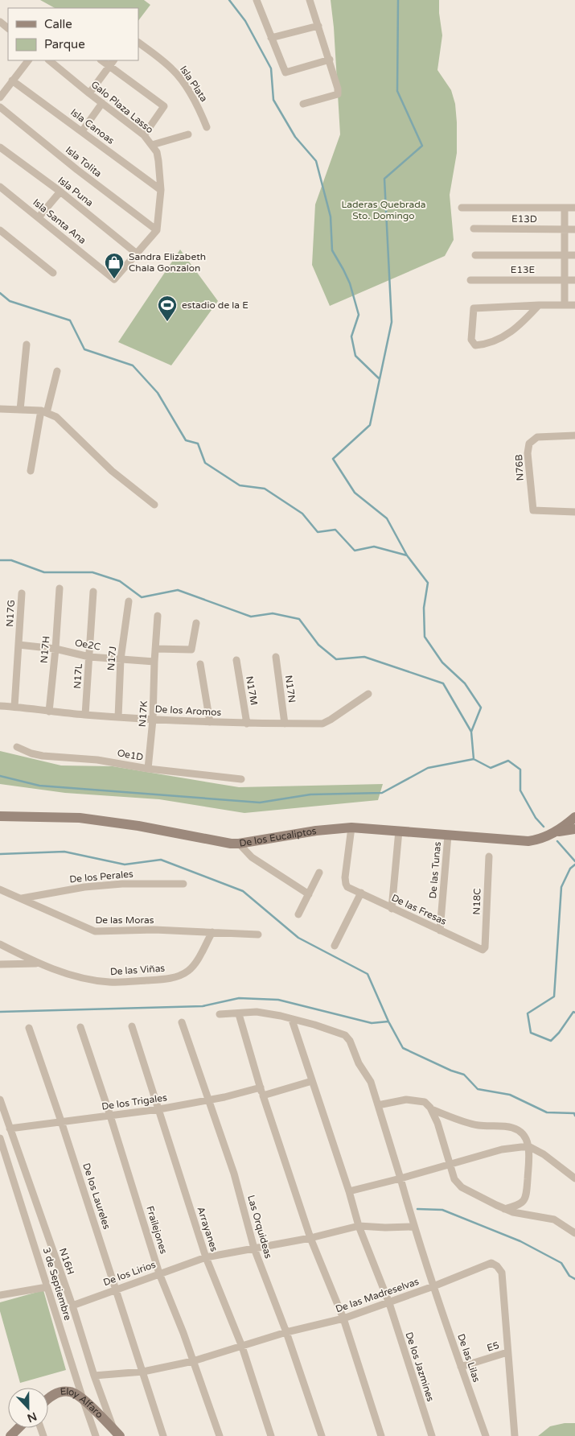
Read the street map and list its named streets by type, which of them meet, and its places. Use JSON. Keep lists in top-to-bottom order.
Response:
{
  "streets": {
    "street": [
      "Isla Plata",
      "Galo Plaza Lasso",
      "Isla Canoas",
      "Isla Tolita",
      "Isla Puna",
      "E13D",
      "Isla Santa Ana",
      "E13E",
      "N76B",
      "N17G",
      "Oe2C",
      "N17H",
      "N17J",
      "N17L",
      "N17N",
      "N17M",
      "De los Aromos",
      "N17K",
      "Oe1D",
      "De los Eucaliptos",
      "De las Tunas",
      "De los Perales",
      "N18C",
      "De las Fresas",
      "De las Moras",
      "De las Viñas",
      "De los Trigales",
      "De los Laureles",
      "Las Orquideas",
      "Arrayanes",
      "Frailejones",
      "N16H",
      "De los Lirios",
      "3 de Septiembre",
      "De las Madreselvas",
      "E5",
      "De las Lilas",
      "De los Jazmines",
      "Eloy Alfaro"
    ]
  },
  "crossings": [
    ["Galo Plaza Lasso", "Isla Canoas"],
    ["Galo Plaza Lasso", "Isla Tolita"],
    ["Isla Puna", "Isla Santa Ana"],
    ["N17G", "Oe2C"],
    ["N17G", "De los Aromos"],
    ["Oe2C", "N17H"],
    ["Oe2C", "N17J"],
    ["Oe2C", "N17L"],
    ["Oe2C", "N17K"],
    ["N17H", "De los Aromos"],
    ["N17J", "De los Aromos"],
    ["N17L", "De los Aromos"],
    ["N17N", "De los Aromos"],
    ["N17M", "De los Aromos"],
    ["De los Aromos", "N17K"],
    ["N17K", "Oe1D"],
    ["De los Eucaliptos", "De las Tunas"],
    ["De los Eucaliptos", "De las Fresas"],
    ["De las Tunas", "De las Fresas"],
    ["De los Perales", "De las Moras"],
    ["N18C", "De las Fresas"],
    ["De las Moras", "De las Viñas"],
    ["De los Trigales", "De los Laureles"],
    ["De los Trigales", "Las Orquideas"],
    ["De los Trigales", "Arrayanes"],
    ["De los Trigales", "Frailejones"],
    ["De los Trigales", "N16H"],
    ["De los Laureles", "De los Lirios"],
    ["De los Laureles", "De las Madreselvas"],
    ["Las Orquideas", "De los Lirios"],
    ["Las Orquideas", "De las Madreselvas"],
    ["Arrayanes", "De los Lirios"],
    ["Arrayanes", "De las Madreselvas"],
    ["Frailejones", "De los Lirios"],
    ["Frailejones", "De las Madreselvas"],
    ["N16H", "De los Lirios"],
    ["N16H", "De las Madreselvas"],
    ["N16H", "Eloy Alfaro"],
    ["De los Lirios", "De los Jazmines"],
    ["3 de Septiembre", "Eloy Alfaro"],
    ["De las Madreselvas", "E5"],
    ["De las Madreselvas", "De las Lilas"],
    ["De las Madreselvas", "De los Jazmines"],
    ["E5", "De las Lilas"]
  ],
  "parks": ["Laderas Quebrada Sto. Domingo"],
  "places": {
    "shop": ["Sandra Elizabeth Chala Gonzalon"],
    "sports": ["estadio de la E"]
  },
  "legend": ["Calle", "Parque"],
  "north": "bottom"
}
